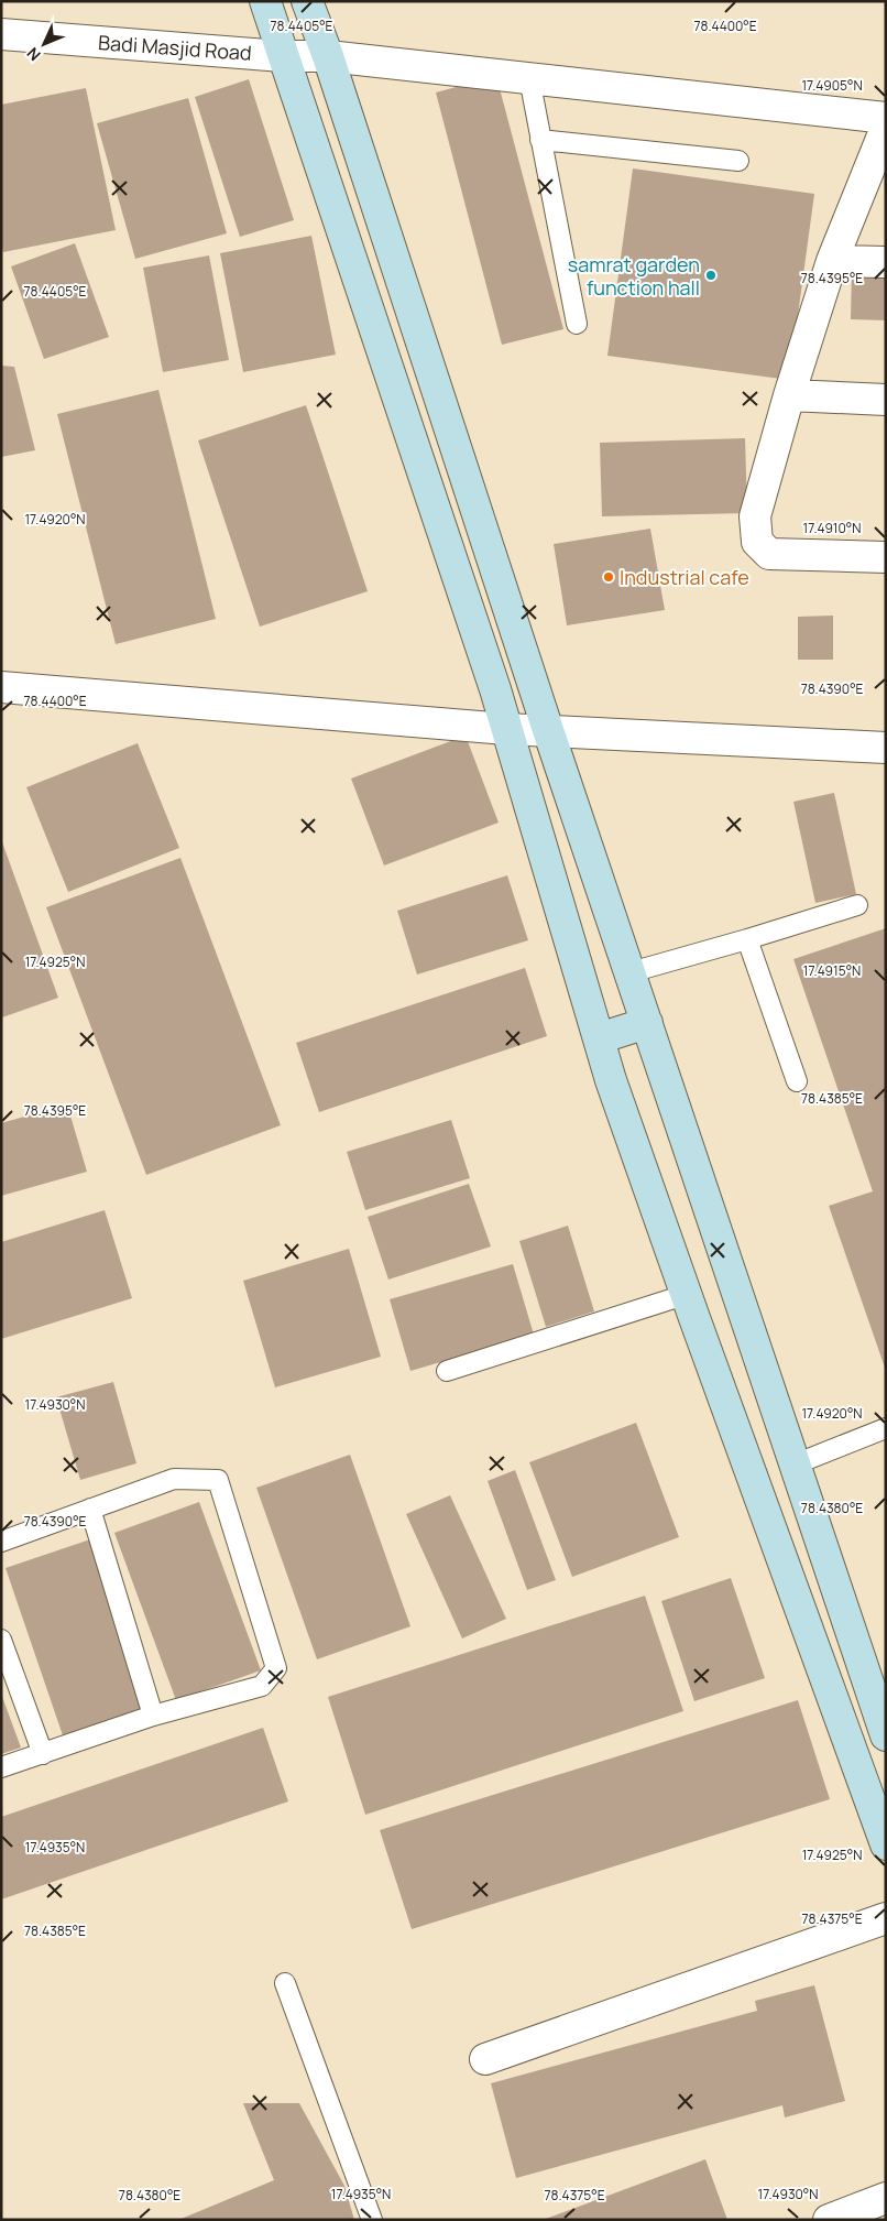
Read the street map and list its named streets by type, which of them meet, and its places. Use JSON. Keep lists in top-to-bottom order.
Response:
{
  "streets": {
    "street": ["Badi Masjid Road"]
  },
  "places": ["samrat garden function hall", "Industrial cafe"],
  "north": "bottom left",
  "coordinates": [
    "78.4405°E",
    "78.4400°E",
    "17.4905°N",
    "78.4395°E",
    "17.4920°N",
    "17.4910°N",
    "78.4390°E",
    "17.4925°N",
    "17.4915°N",
    "78.4385°E",
    "17.4930°N",
    "78.4380°E",
    "17.4935°N",
    "78.4375°E"
  ]
}
